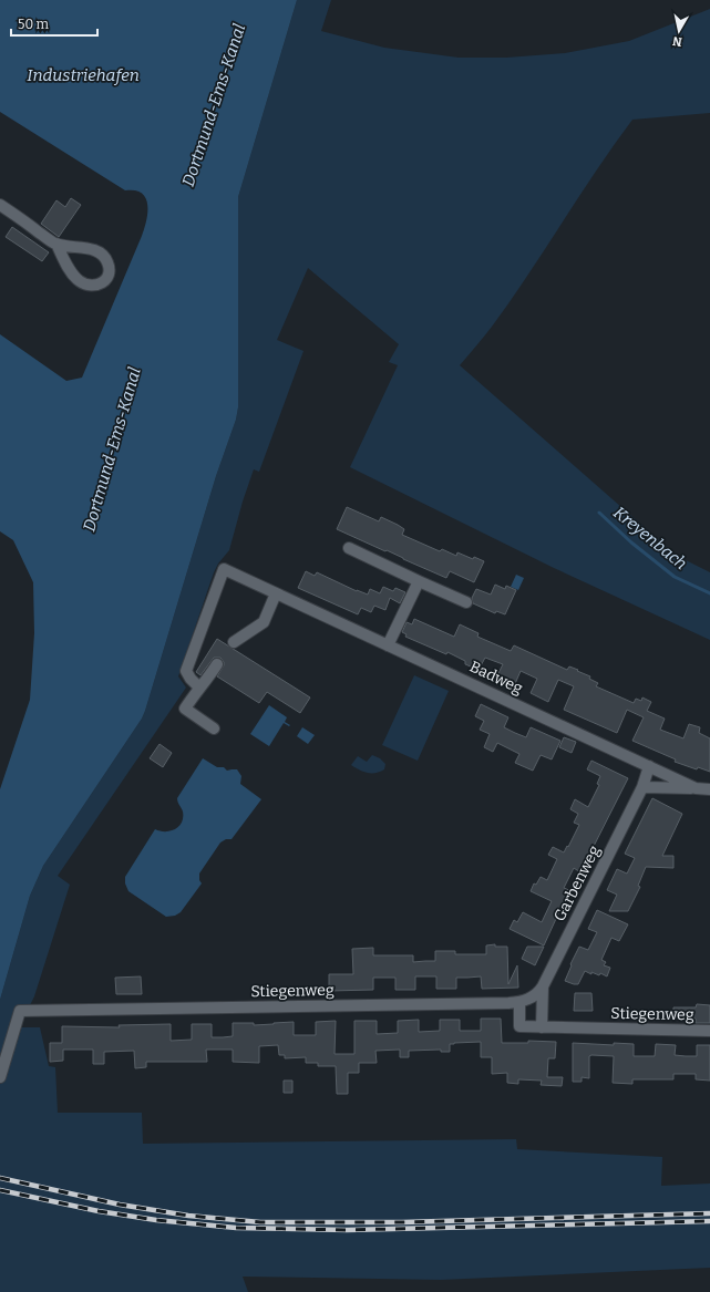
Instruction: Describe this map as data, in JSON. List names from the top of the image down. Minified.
{"streets":{"street":["Badweg","Garbenweg","Stiegenweg"]},"crossings":[["Badweg","Garbenweg"],["Garbenweg","Stiegenweg"]],"water":["Industriehafen","Dortmund-Ems-Kanal","Kreyenbach"],"scale_bar":"50 m","north":"bottom"}
